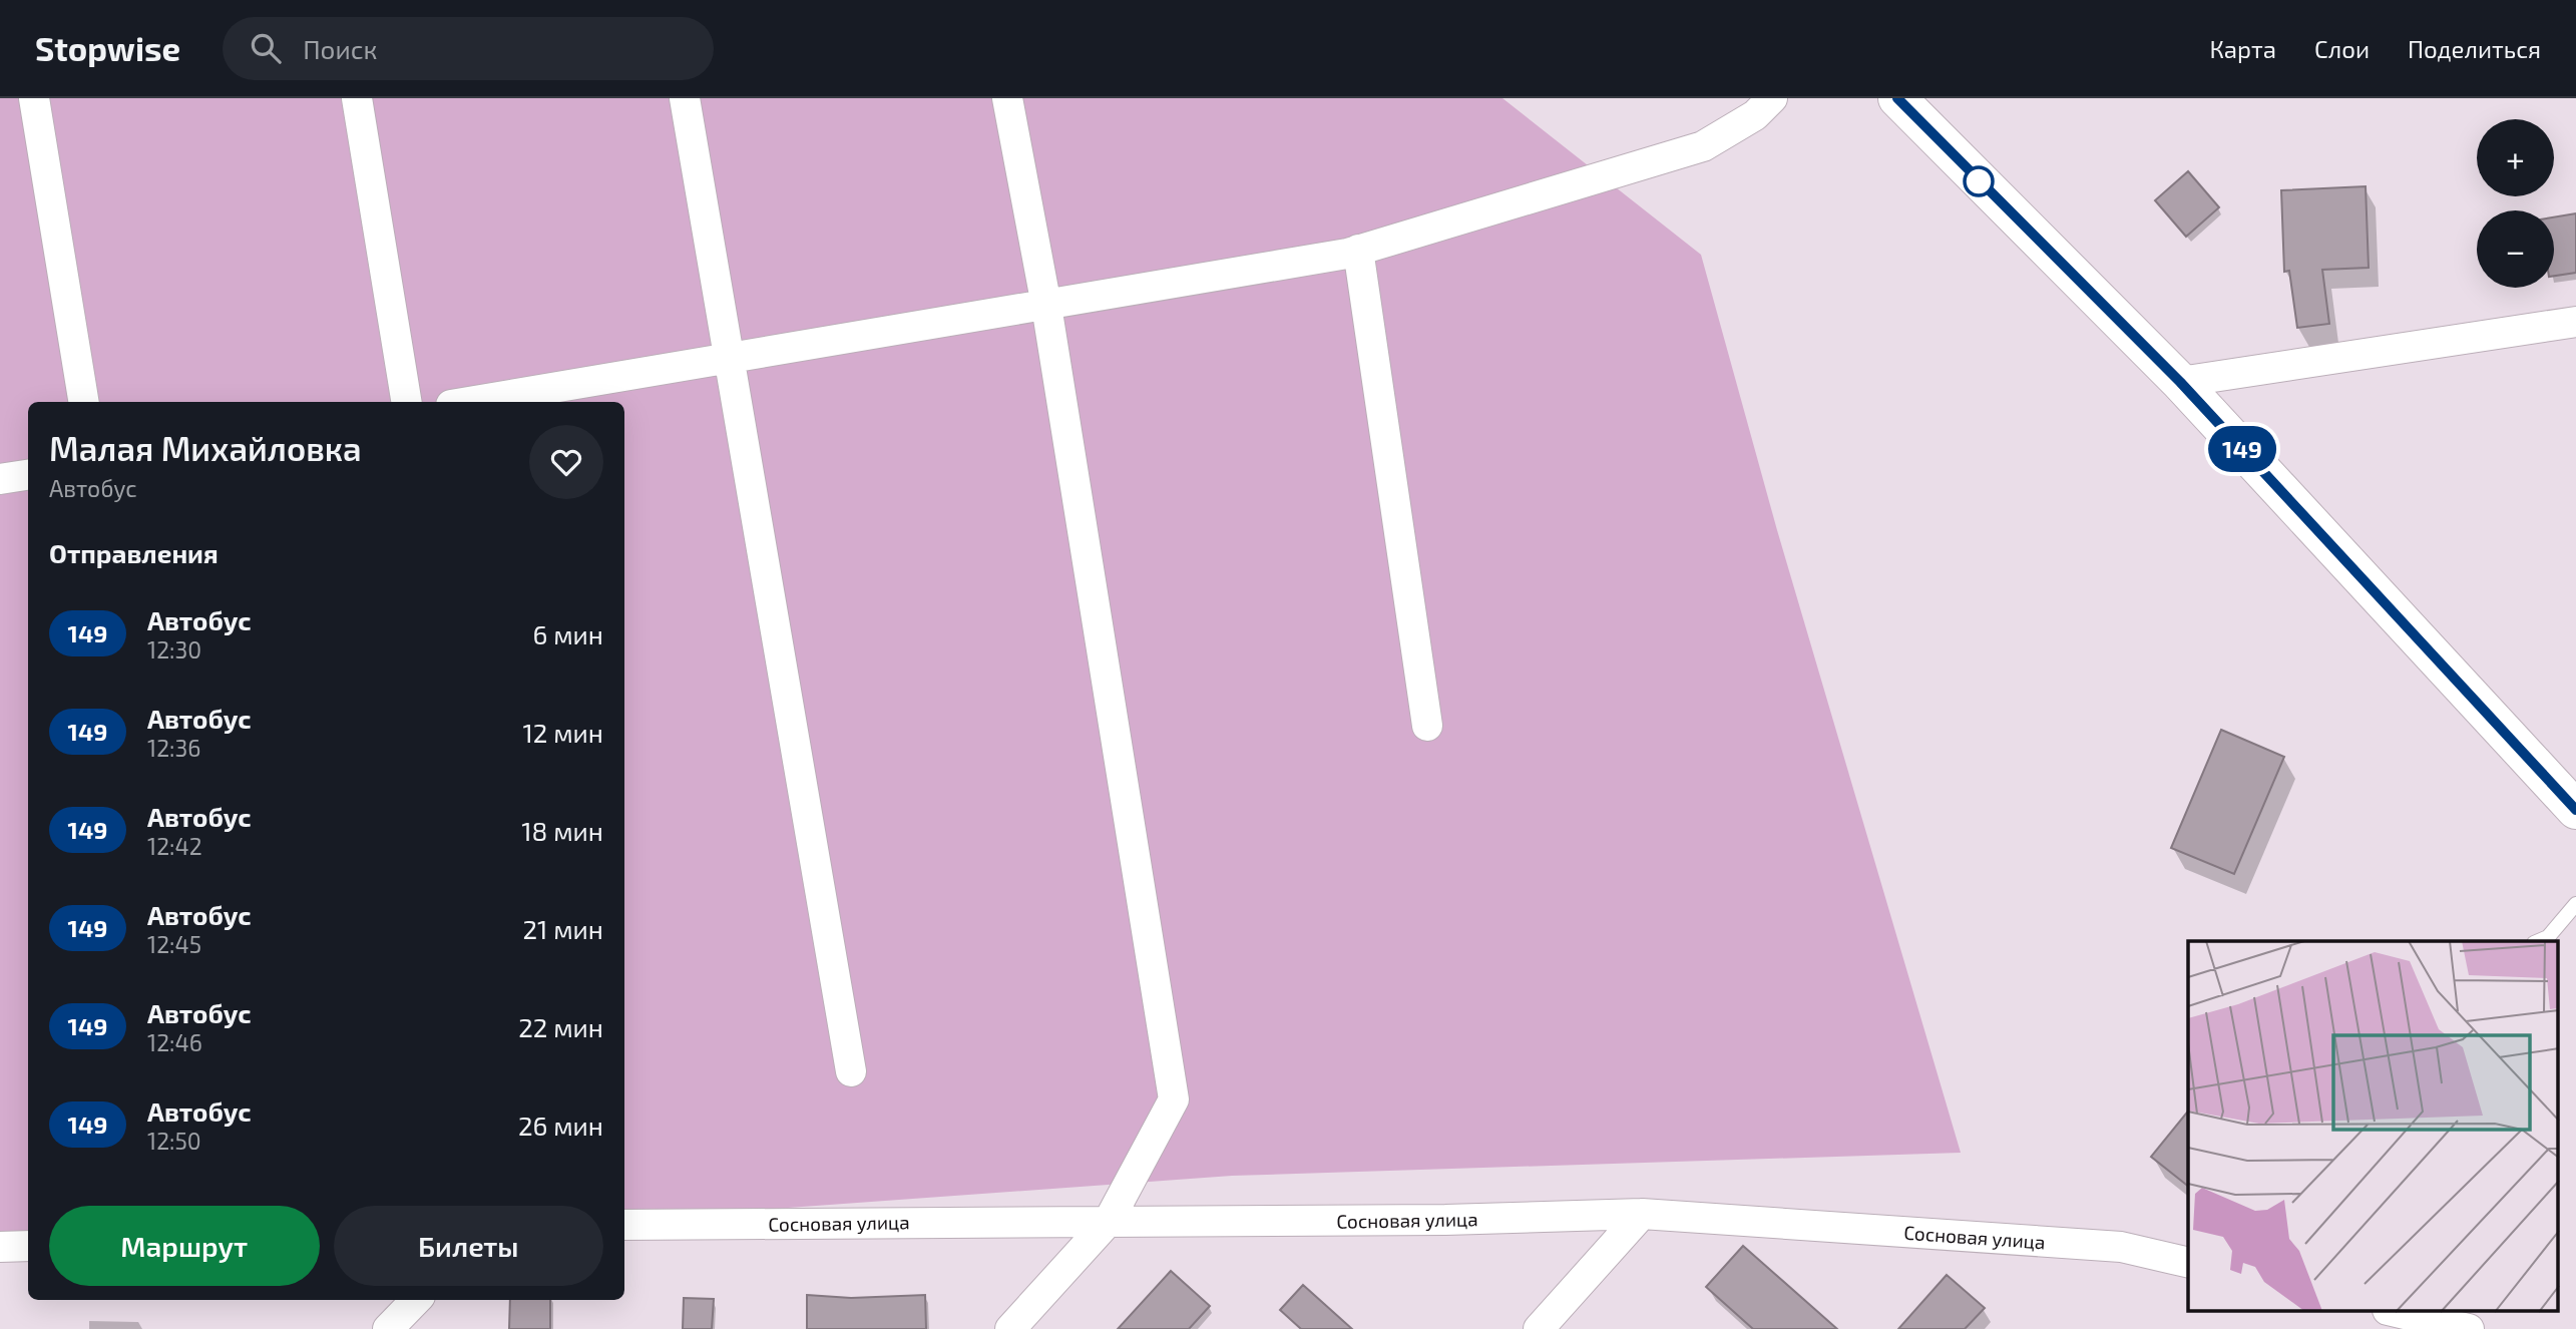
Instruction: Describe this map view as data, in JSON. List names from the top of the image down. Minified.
{"streets":{"street":["Сосновая улица"]},"lines":["bus line 149"],"page":{"header":"Stopwise","search":"Поиск","nav":["Карта","Слои","Поделиться"],"on_map":"149","map_buttons":["+","−"],"heading":[["Малая Михайловка","Автобус"],"Отправления"],"list":[{"mark":"149","name":"Автобус","note":"12:30","value":"6 мин"},{"mark":"149","name":"Автобус","note":"12:36","value":"12 мин"},{"mark":"149","name":"Автобус","note":"12:42","value":"18 мин"},{"mark":"149","name":"Автобус","note":"12:45","value":"21 мин"},{"mark":"149","name":"Автобус","note":"12:46","value":"22 мин"},{"mark":"149","name":"Автобус","note":"12:50","value":"26 мин"}],"buttons":["Маршрут","Билеты"]}}
